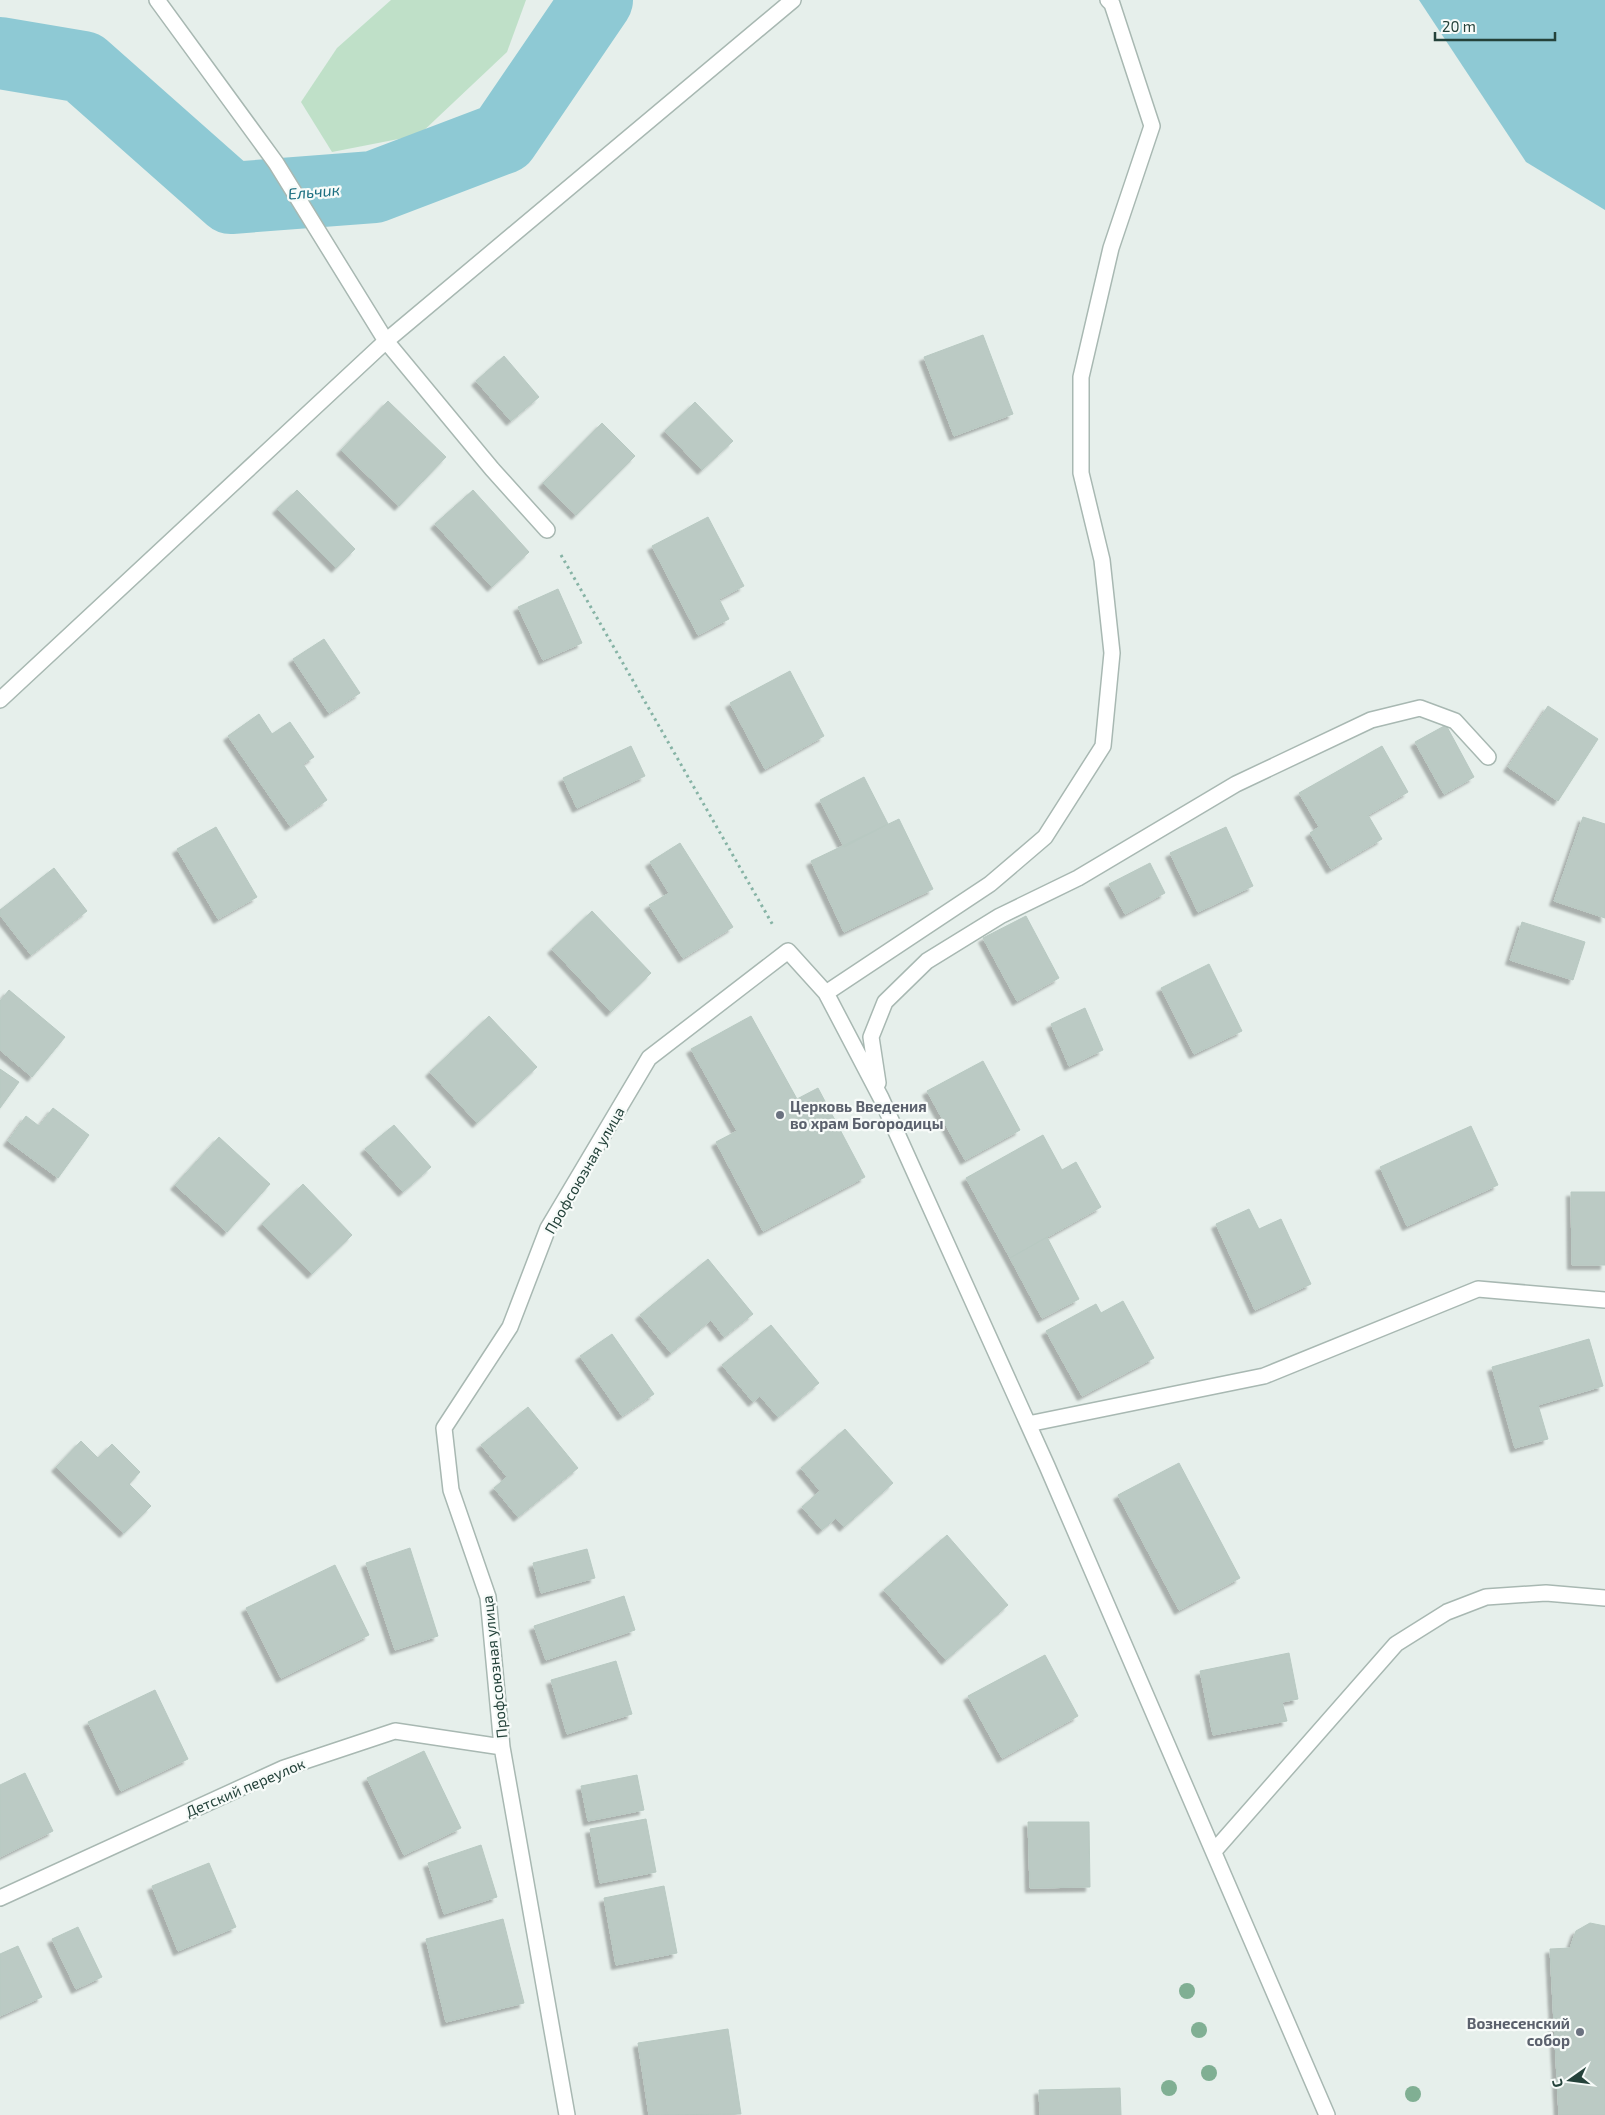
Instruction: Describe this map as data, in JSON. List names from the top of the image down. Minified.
{"streets":{"street":["Профсоюзная улица","Детский переулок"]},"crossings":[["Профсоюзная улица","Детский переулок"]],"water":["Ельчик"],"places":["Церковь Введения во храм Богородицы","Вознесенский собор"],"scale_bar":"20 m","north":"left"}
